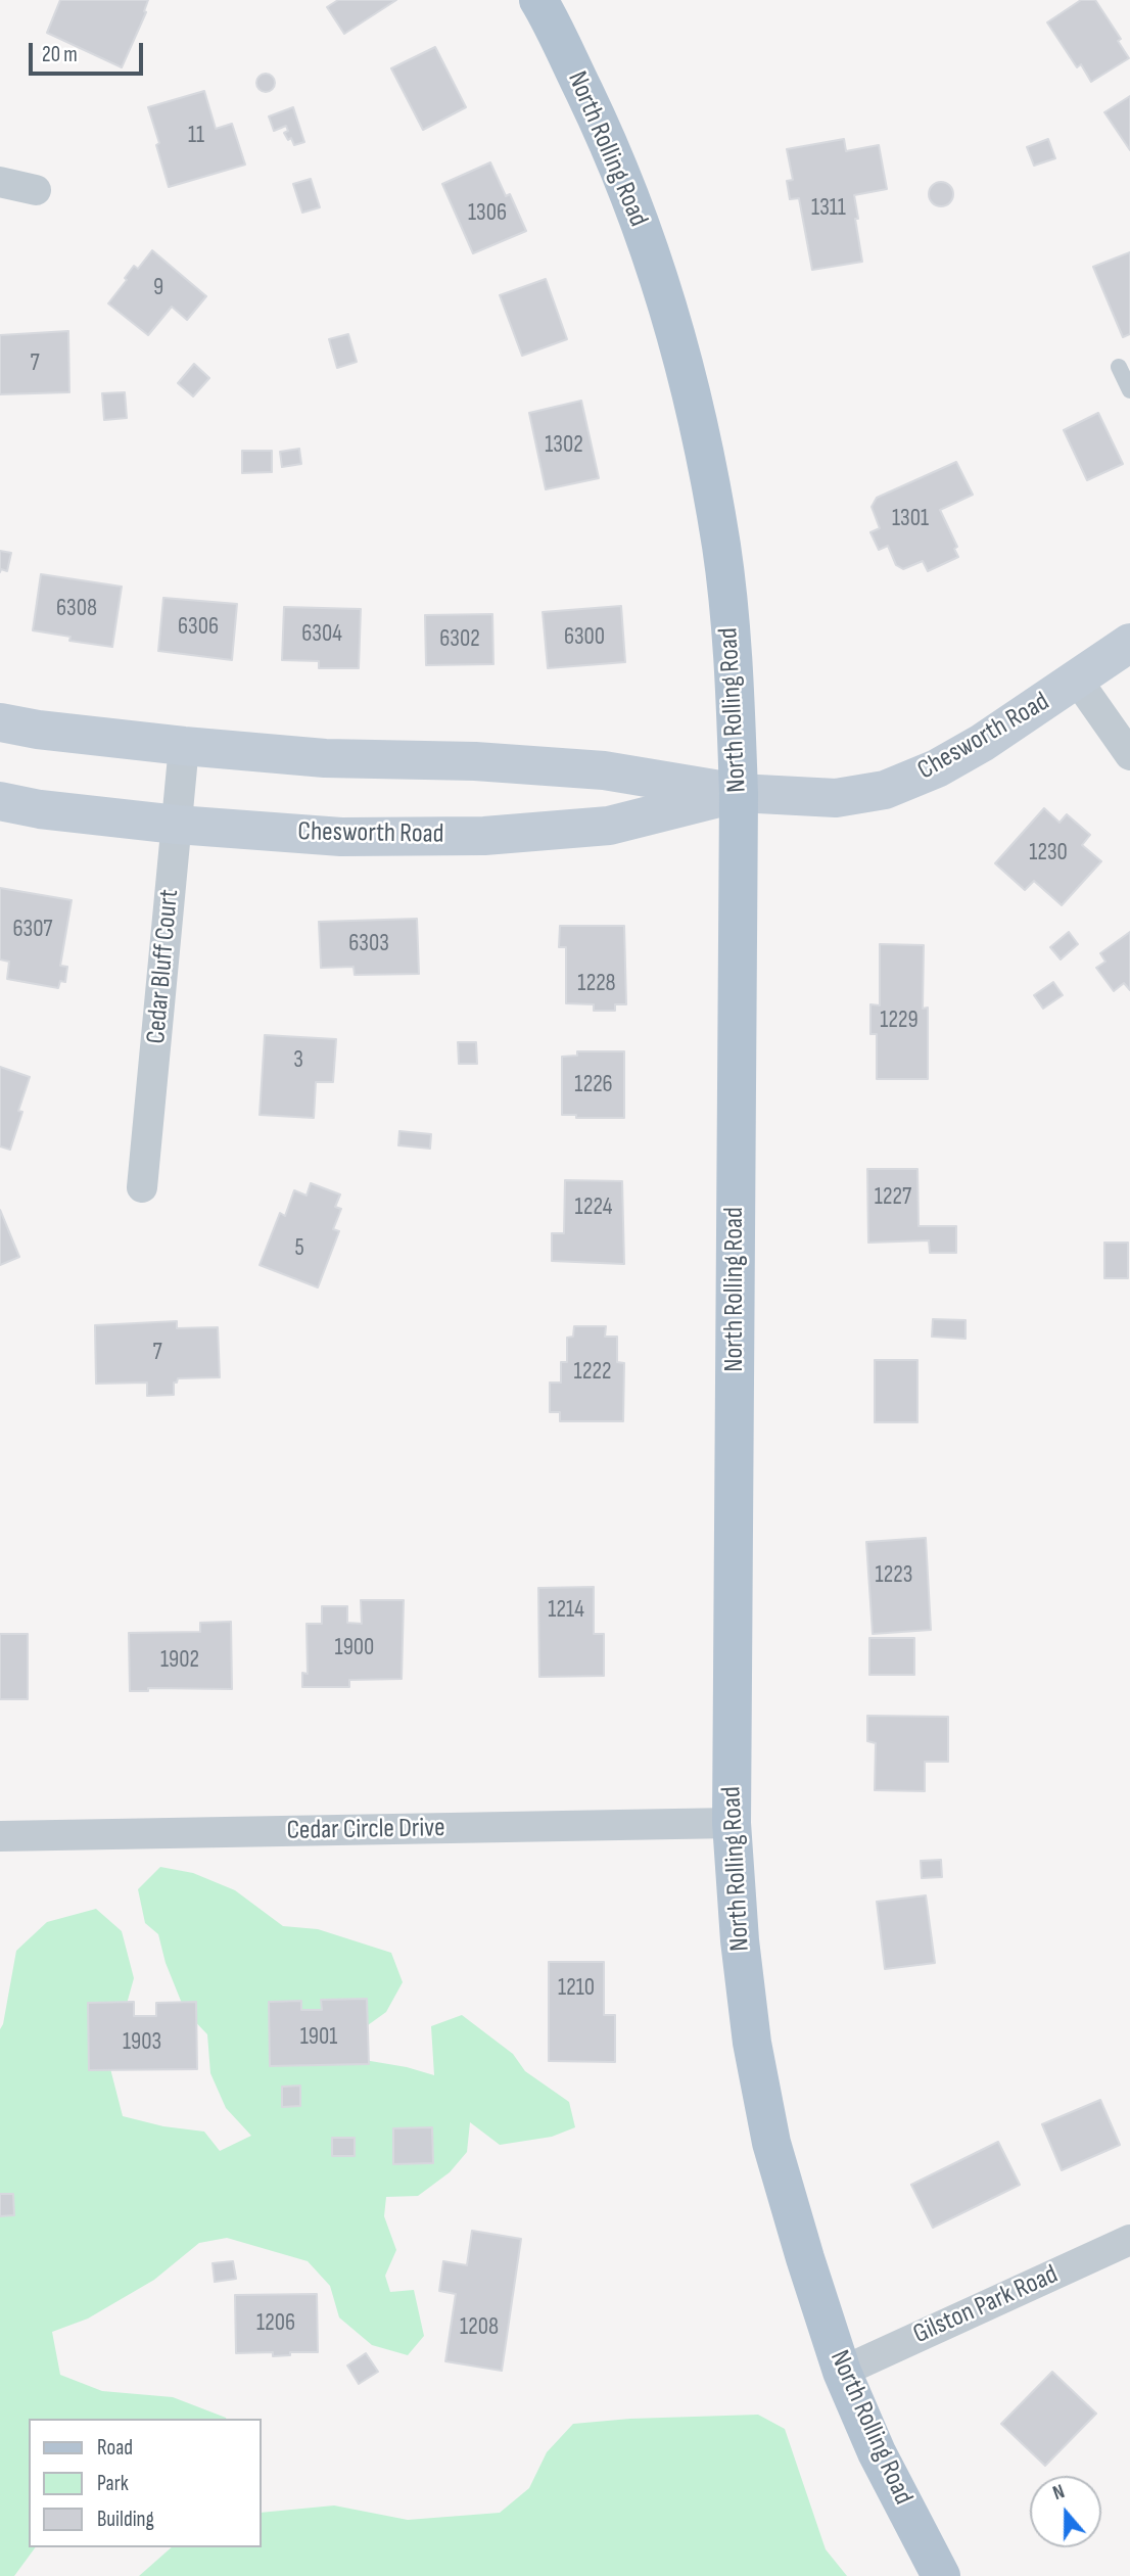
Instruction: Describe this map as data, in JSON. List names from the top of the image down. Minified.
{"streets":{"main road":["North Rolling Road"],"street":["Chesworth Road","Cedar Bluff Court","Cedar Circle Drive","Gilston Park Road"]},"crossings":[["North Rolling Road","Chesworth Road"],["North Rolling Road","Cedar Circle Drive"],["North Rolling Road","Gilston Park Road"],["Chesworth Road","Cedar Bluff Court"]],"house_numbers":["11","1311","1306","9","7","1302","1301","6308","6306","6304","6300","6302","1230","6307","6303","1228","1229","3","1226","1227","1224","5","7","1222","1223","1214","1900","1902","1210","1901","1903","1206","1208"],"legend":["Road","Park","Building"],"scale_bar":"20 m","north":"top"}
